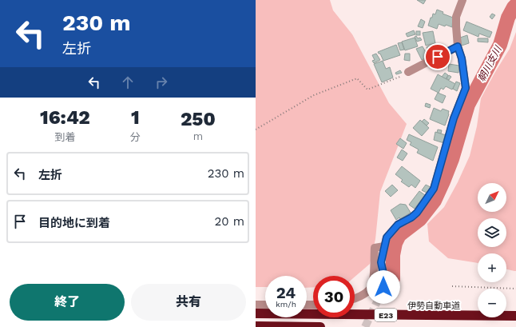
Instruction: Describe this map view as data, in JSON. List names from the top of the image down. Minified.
{"streets":{"highway":["伊勢自動車道","E23"]},"water":["朝川支川"],"north":"top right","page":{"turn":["230 m","左折"],"eta":["16:42","到着","1","分","250","m"],"list":[{"name":"左折","value":"230 m"},{"name":"目的地に到着","value":"20 m"}],"map_buttons":["+","−"],"speed":"24 km/h","limit":"30","buttons":["終了","共有"]}}
